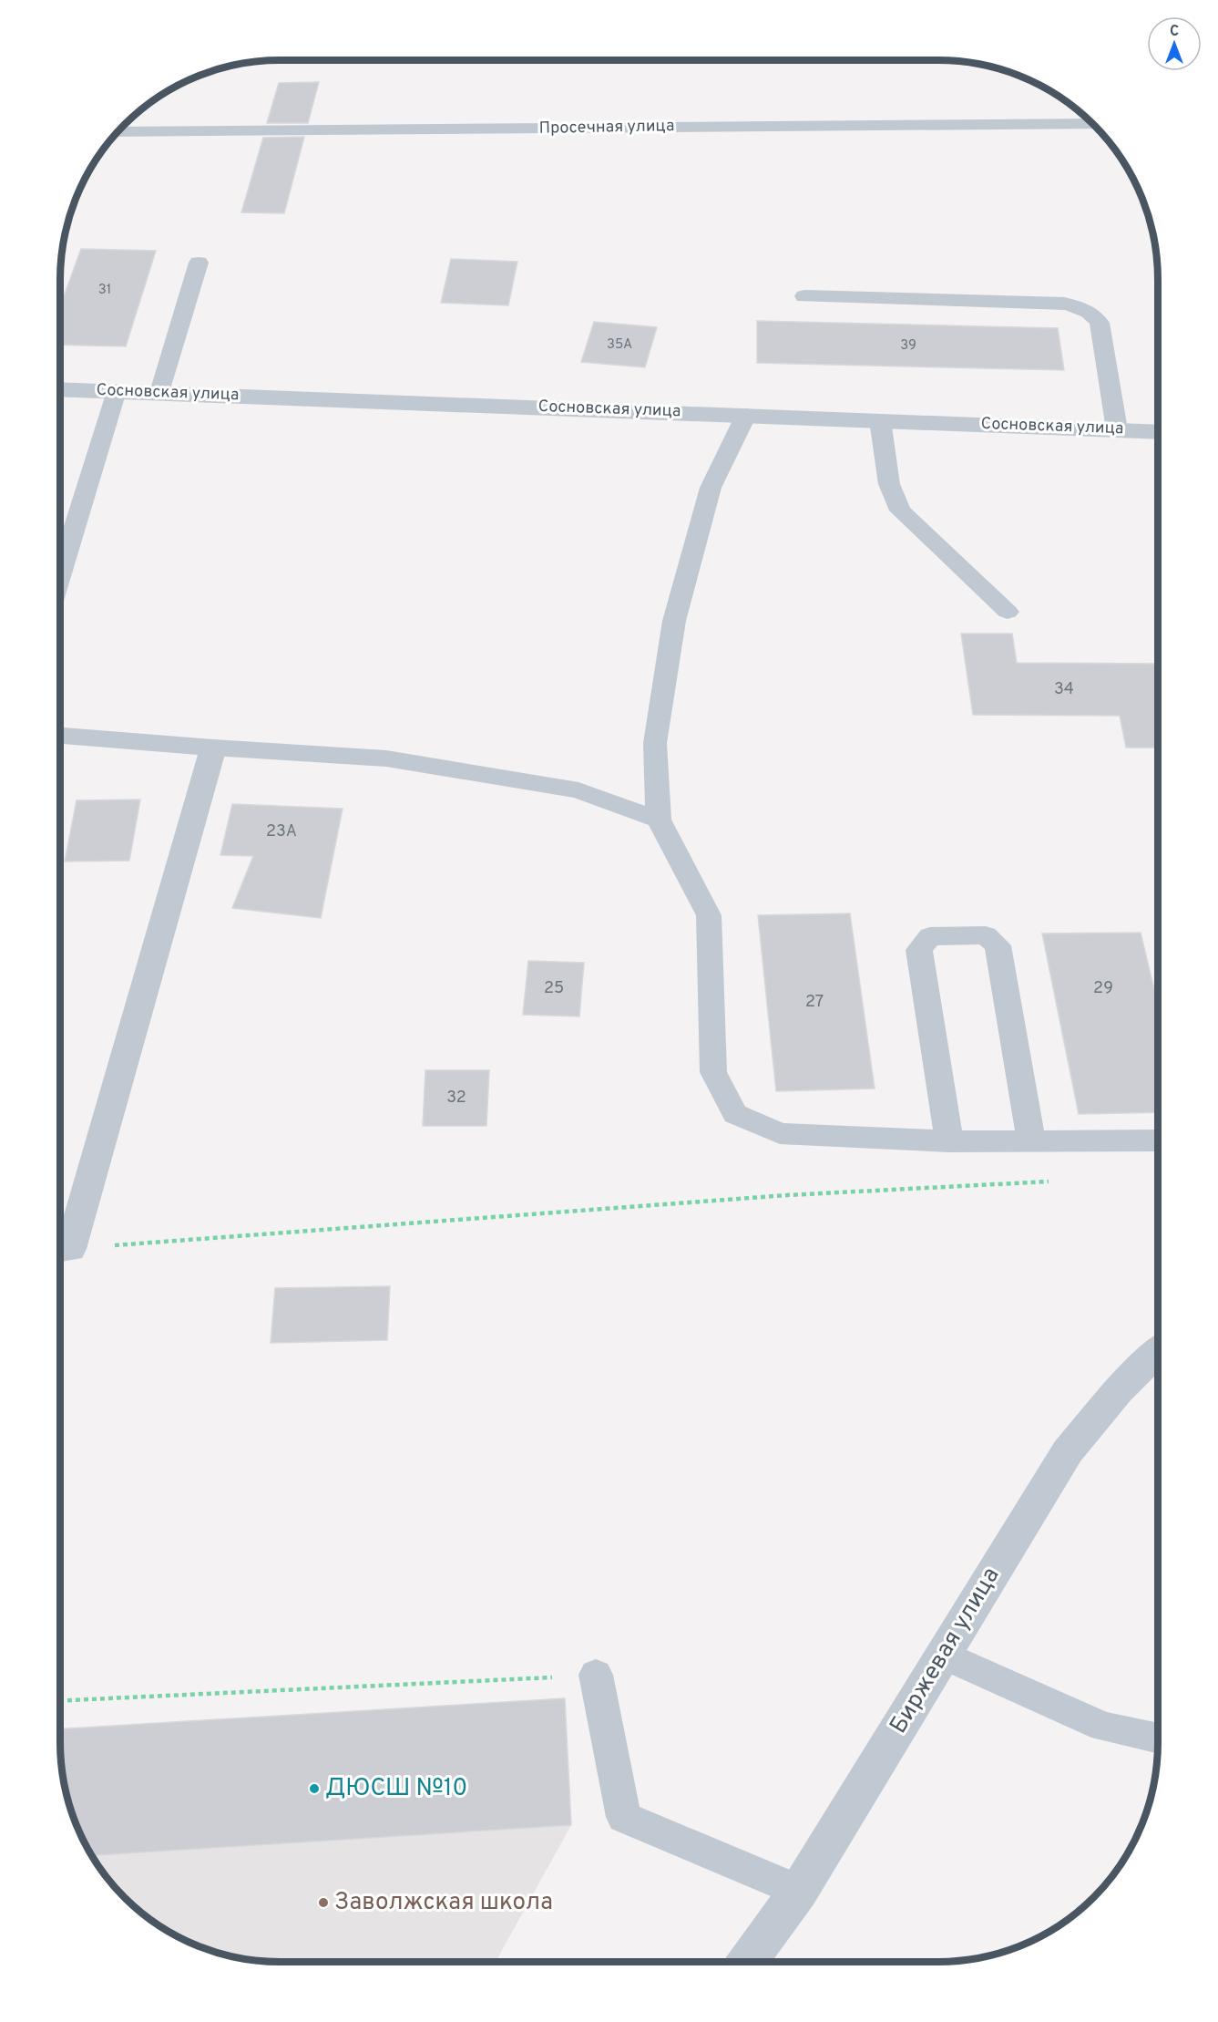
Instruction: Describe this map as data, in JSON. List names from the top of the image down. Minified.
{"streets":{"street":["Сосновская улица","Биржевая улица"],"lane":["Просечная улица"]},"places":["ДЮСШ №10","Заволжская школа"],"house_numbers":["31","35А","39","34","23А","25","29","27","32"],"north":"top"}
